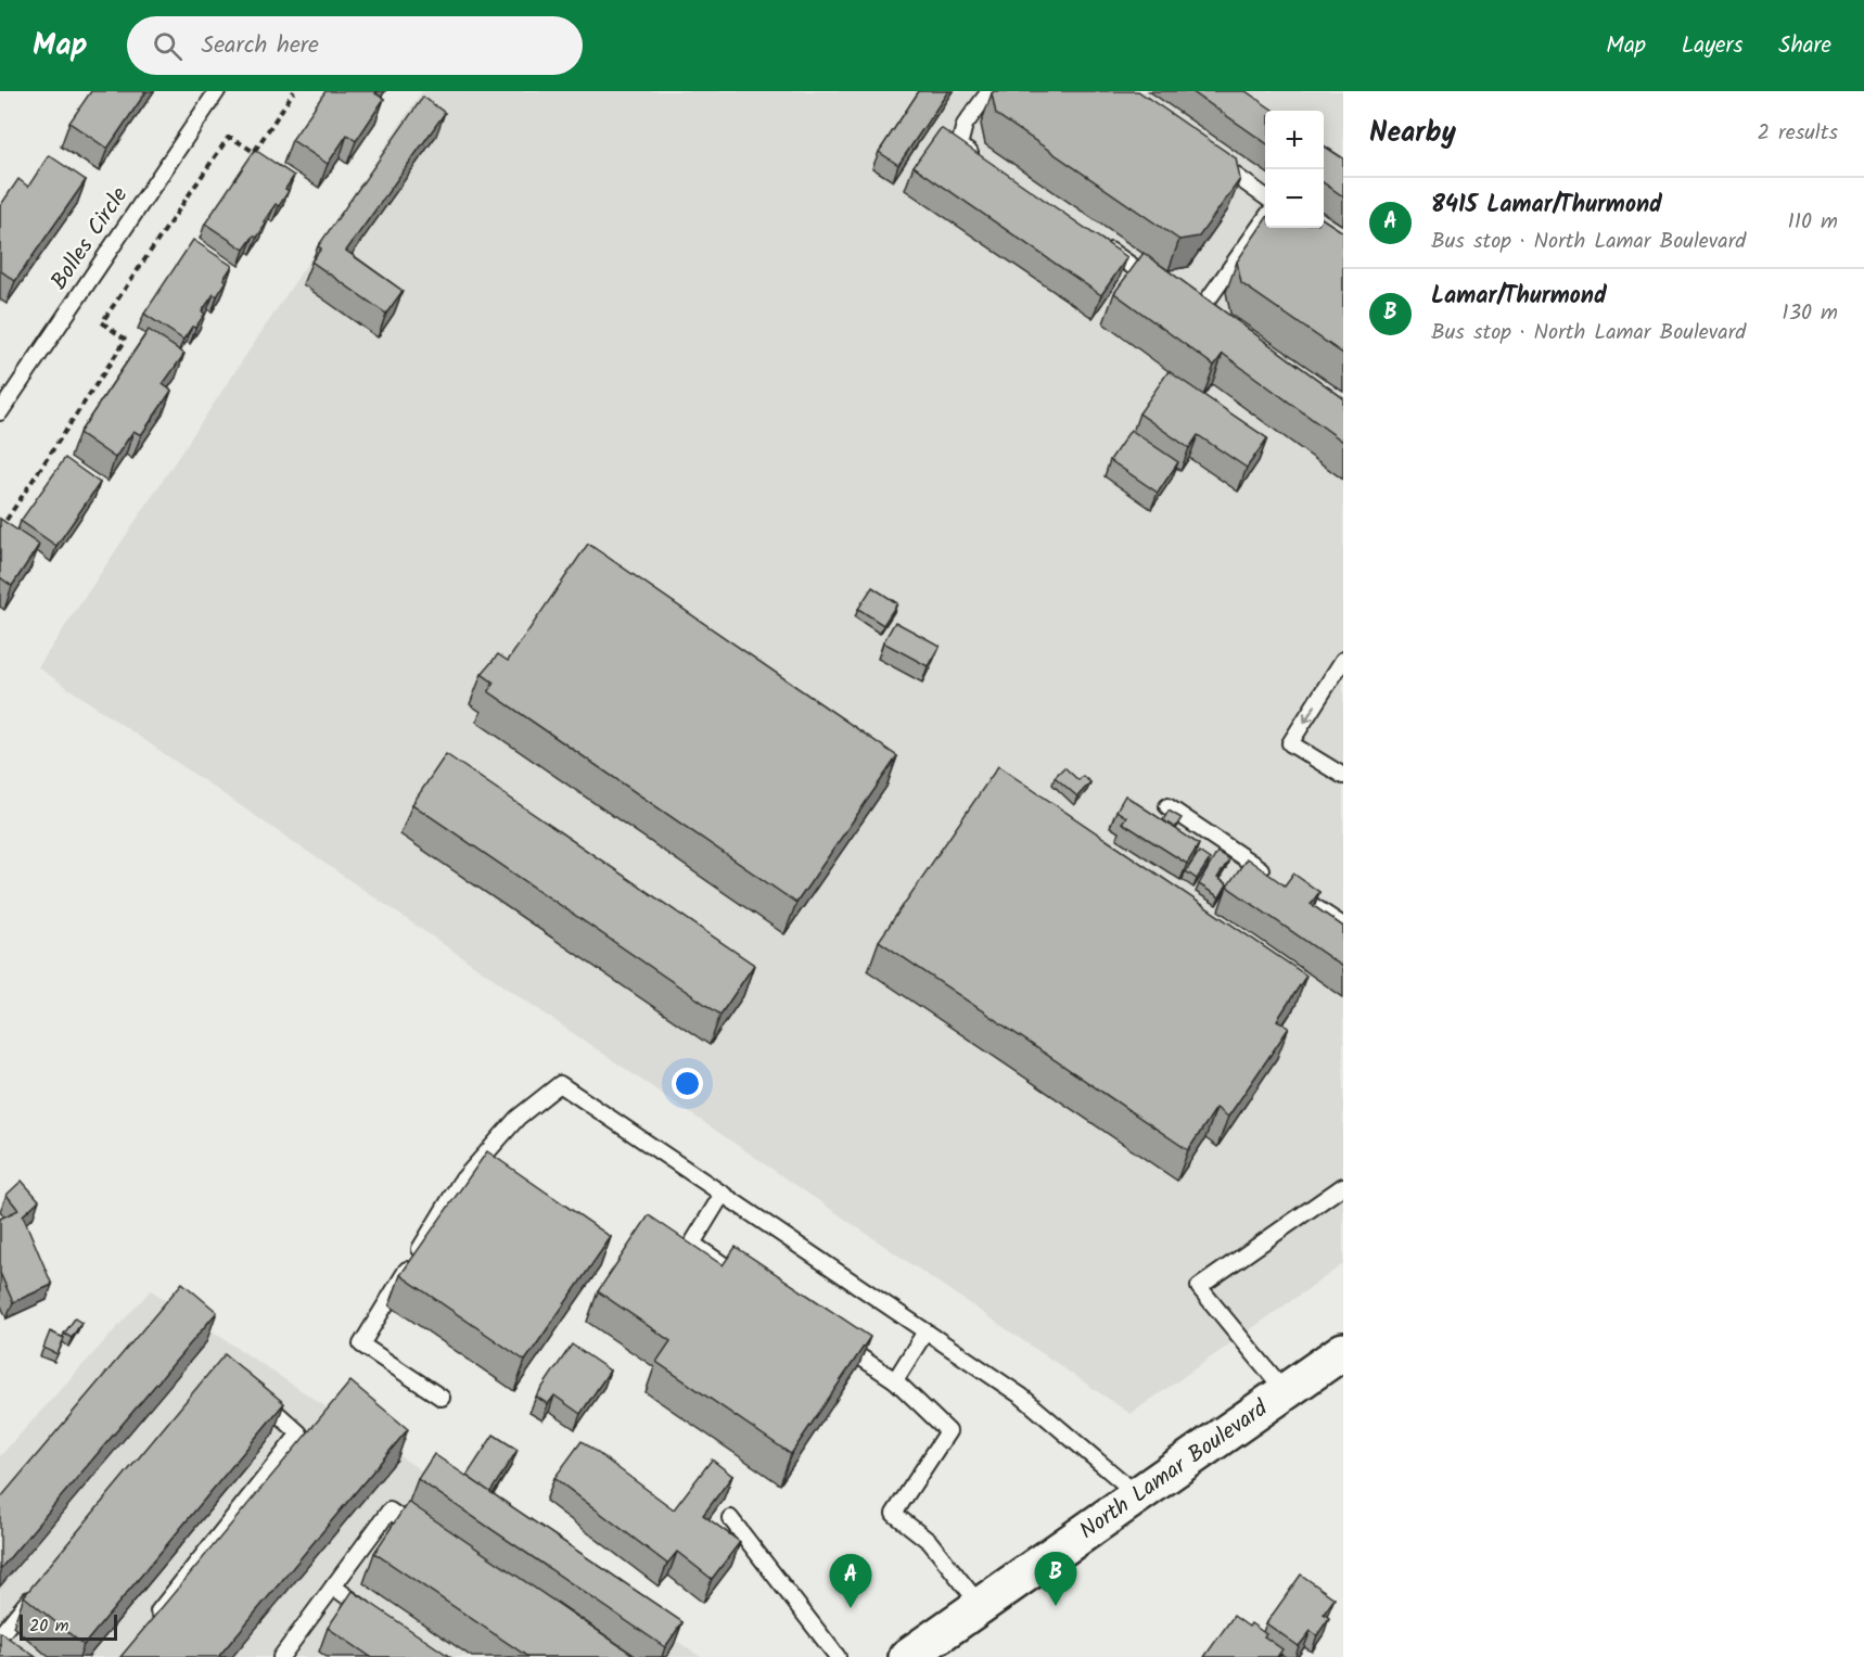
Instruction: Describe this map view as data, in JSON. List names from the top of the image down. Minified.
{"streets":{"main road":["North Lamar Boulevard"],"lane":["Bolles Circle"]},"scale_bar":"20 m","page":{"header":"Map","search":"Search here","nav":["Map","Layers","Share"],"heading":["Nearby","2 results"],"map_buttons":["+","−"],"list":[{"mark":"A","name":"8415 Lamar/Thurmond","note":"Bus stop · North Lamar Boulevard","value":"110 m"},{"mark":"B","name":"Lamar/Thurmond","note":"Bus stop · North Lamar Boulevard","value":"130 m"}],"pins":["B","A"],"scale":"20 m"}}
